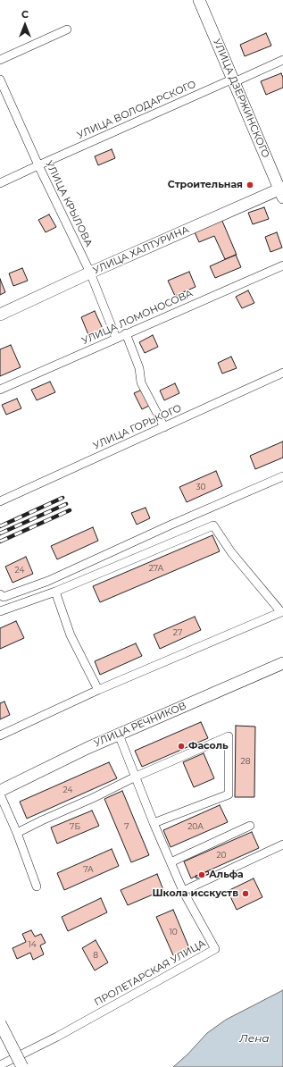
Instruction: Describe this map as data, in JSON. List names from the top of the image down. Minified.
{"streets":{"street":["УЛИЦА ДЗЕРЖИНСКОГО","УЛИЦА ВОЛОДАРСКОГО","УЛИЦА КРЫЛОВА","УЛИЦА ХАЛТУРИНА","УЛИЦА ЛОМОНОСОВА","УЛИЦА ГОРЬКОГО","УЛИЦА РЕЧНИКОВ","ПРОЛЕТАРСКАЯ УЛИЦА"]},"crossings":[["УЛИЦА ДЗЕРЖИНСКОГО","УЛИЦА ВОЛОДАРСКОГО"],["УЛИЦА ДЗЕРЖИНСКОГО","УЛИЦА ХАЛТУРИНА"],["УЛИЦА ВОЛОДАРСКОГО","УЛИЦА КРЫЛОВА"],["УЛИЦА КРЫЛОВА","УЛИЦА ХАЛТУРИНА"],["УЛИЦА КРЫЛОВА","УЛИЦА ЛОМОНОСОВА"],["УЛИЦА РЕЧНИКОВ","ПРОЛЕТАРСКАЯ УЛИЦА"]],"water":["Лена"],"places":["Строительная","Фасоль","Альфа","Школа исскуств"],"house_numbers":["30","27А","24","27","28","24","7Б","7","20А","20","7А","10","14","8"],"north":"top"}
